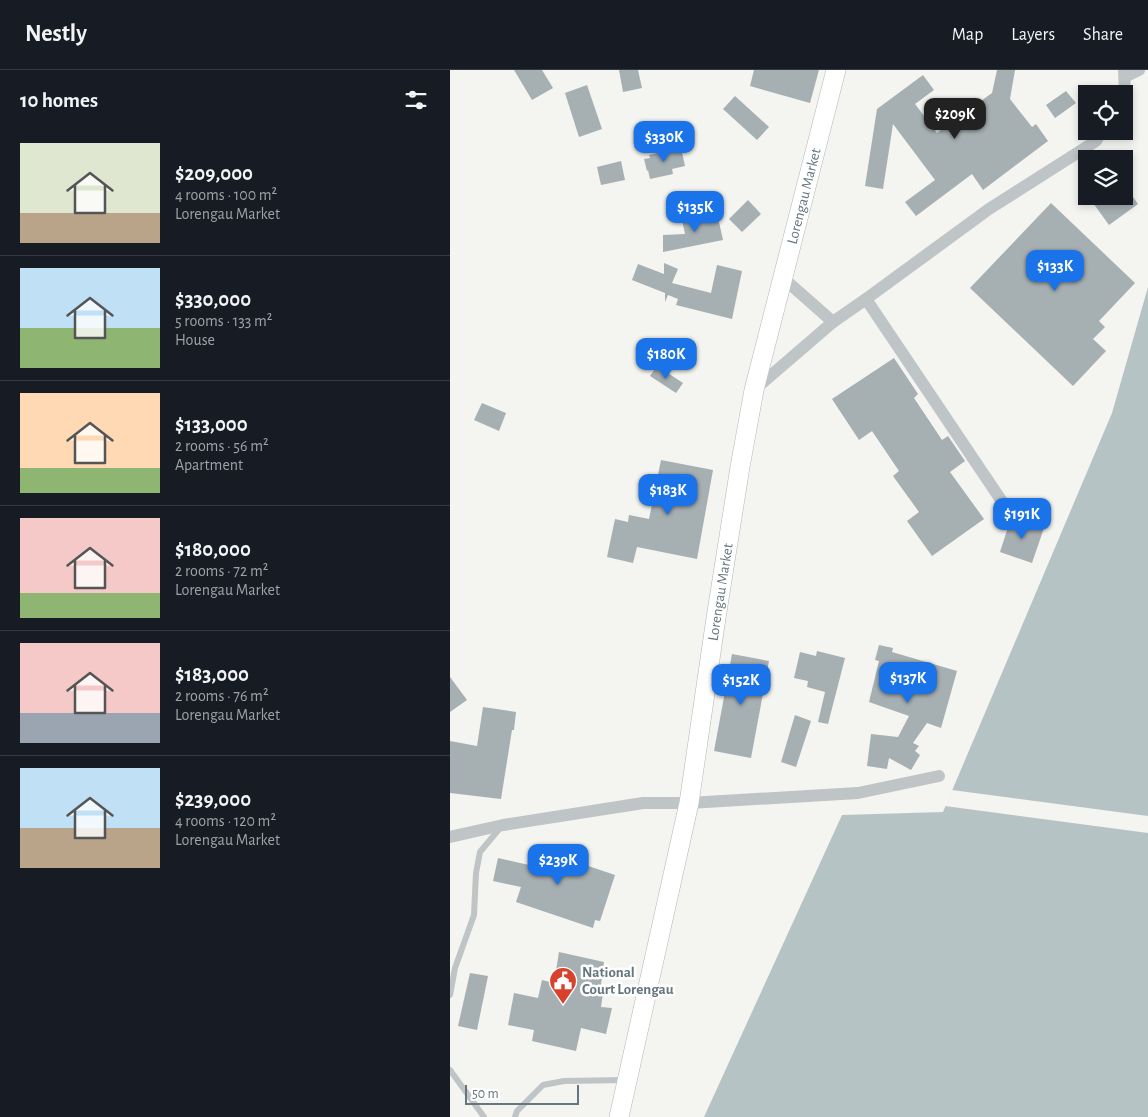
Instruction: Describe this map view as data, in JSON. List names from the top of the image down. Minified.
{"streets":{"main road":["Lorengau Market"]},"places":{"public building":["National Court Lorengau"]},"scale_bar":"50 m","page":{"header":"Nestly","nav":["Map","Layers","Share"],"heading":"10 homes","price":["$209K","$330K","$135K","$133K","$180K","$183K","$191K","$137K","$152K","$239K"],"list":[{"name":"$209,000","note":"4 rooms · 100 m² · Lorengau Market"},{"name":"$330,000","note":"5 rooms · 133 m² · House"},{"name":"$133,000","note":"2 rooms · 56 m² · Apartment"},{"name":"$180,000","note":"2 rooms · 72 m² · Lorengau Market"},{"name":"$183,000","note":"2 rooms · 76 m² · Lorengau Market"},{"name":"$239,000","note":"4 rooms · 120 m² · Lorengau Market"}],"scale":"50 m"}}
